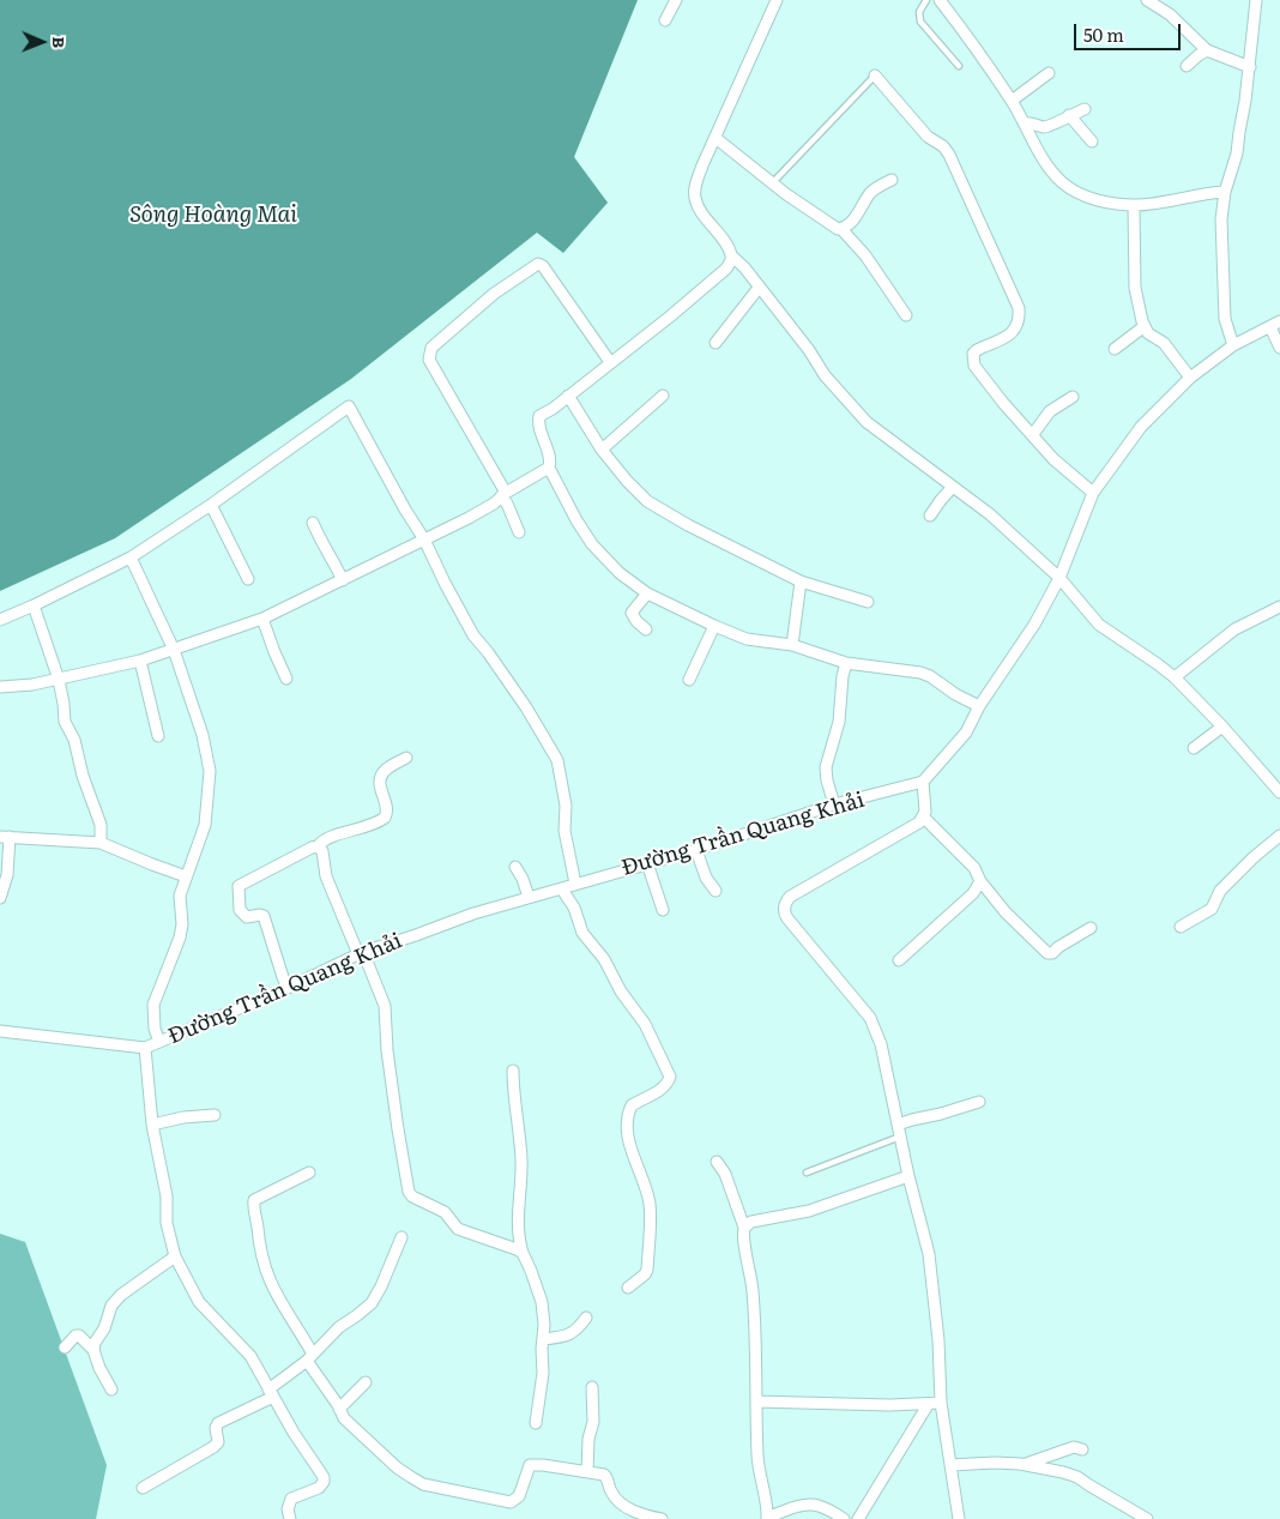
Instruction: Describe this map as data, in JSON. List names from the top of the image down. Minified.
{"streets":{"street":["Đường Trần Quang Khải"]},"water":["Sông Hoàng Mai"],"scale_bar":"50 m","north":"right"}
